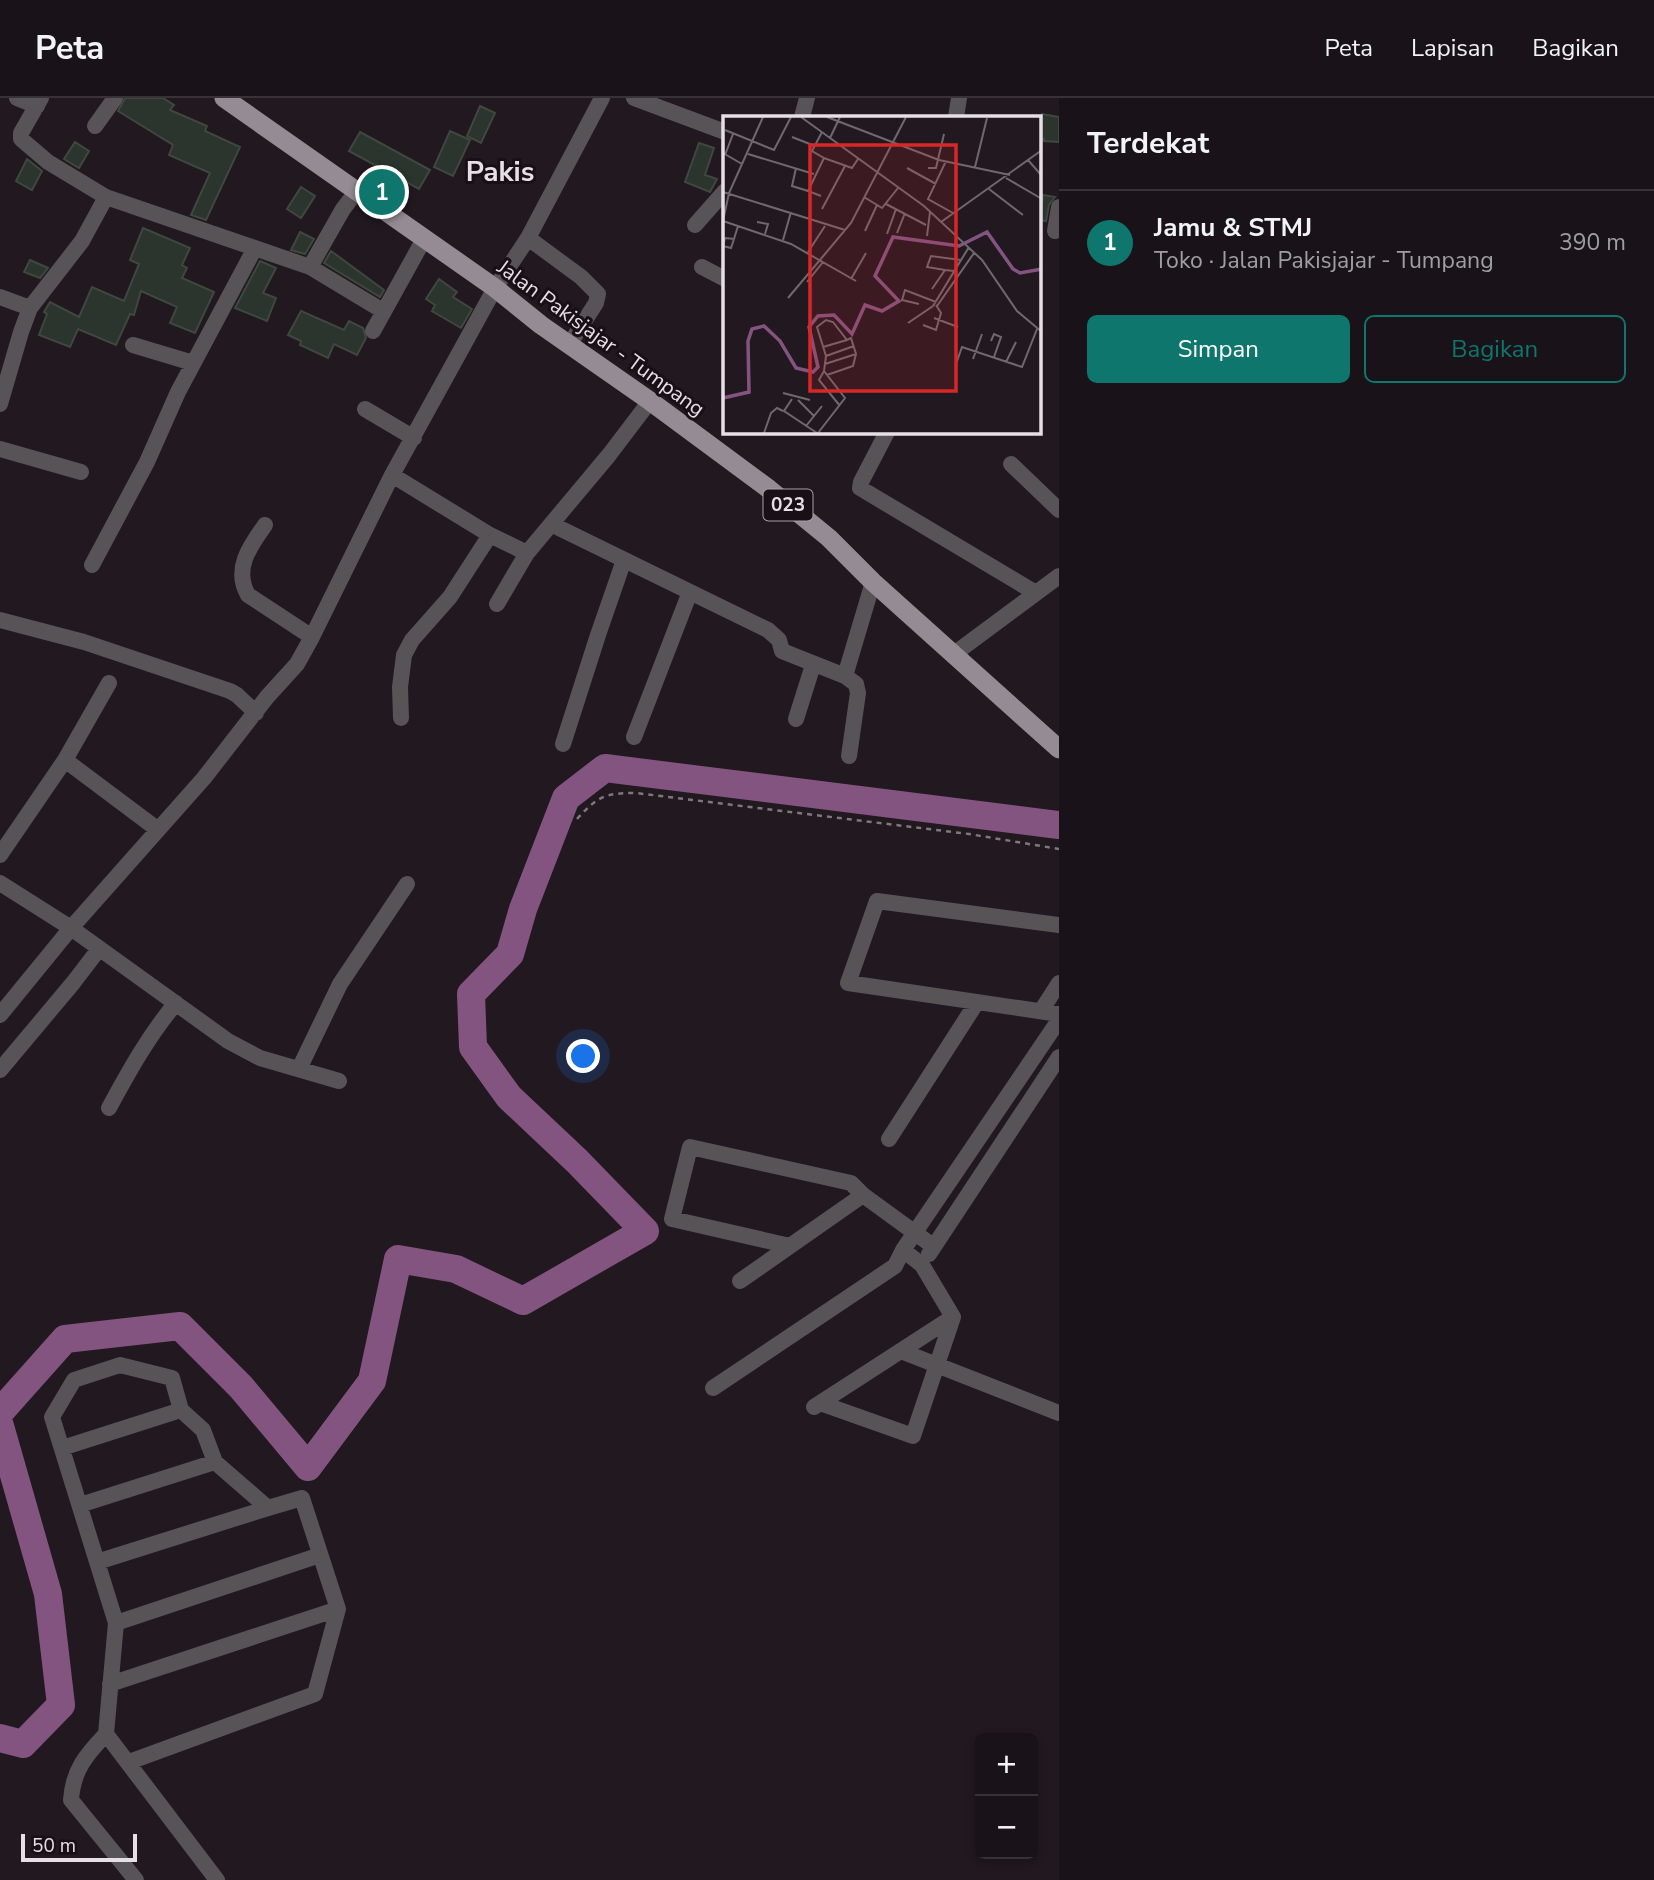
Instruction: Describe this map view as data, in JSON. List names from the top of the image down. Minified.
{"streets":{"main road":["Jalan Pakisjajar - Tumpang","023"]},"districts":["Pakis"],"scale_bar":"50 m","page":{"header":"Peta","nav":["Peta","Lapisan","Bagikan"],"heading":"Terdekat","pins":"1","list":[{"mark":"1","name":"Jamu & STMJ","note":"Toko · Jalan Pakisjajar - Tumpang","value":"390 m"}],"buttons":["Simpan","Bagikan"],"map_buttons":["+","−"],"scale":"50 m"}}
